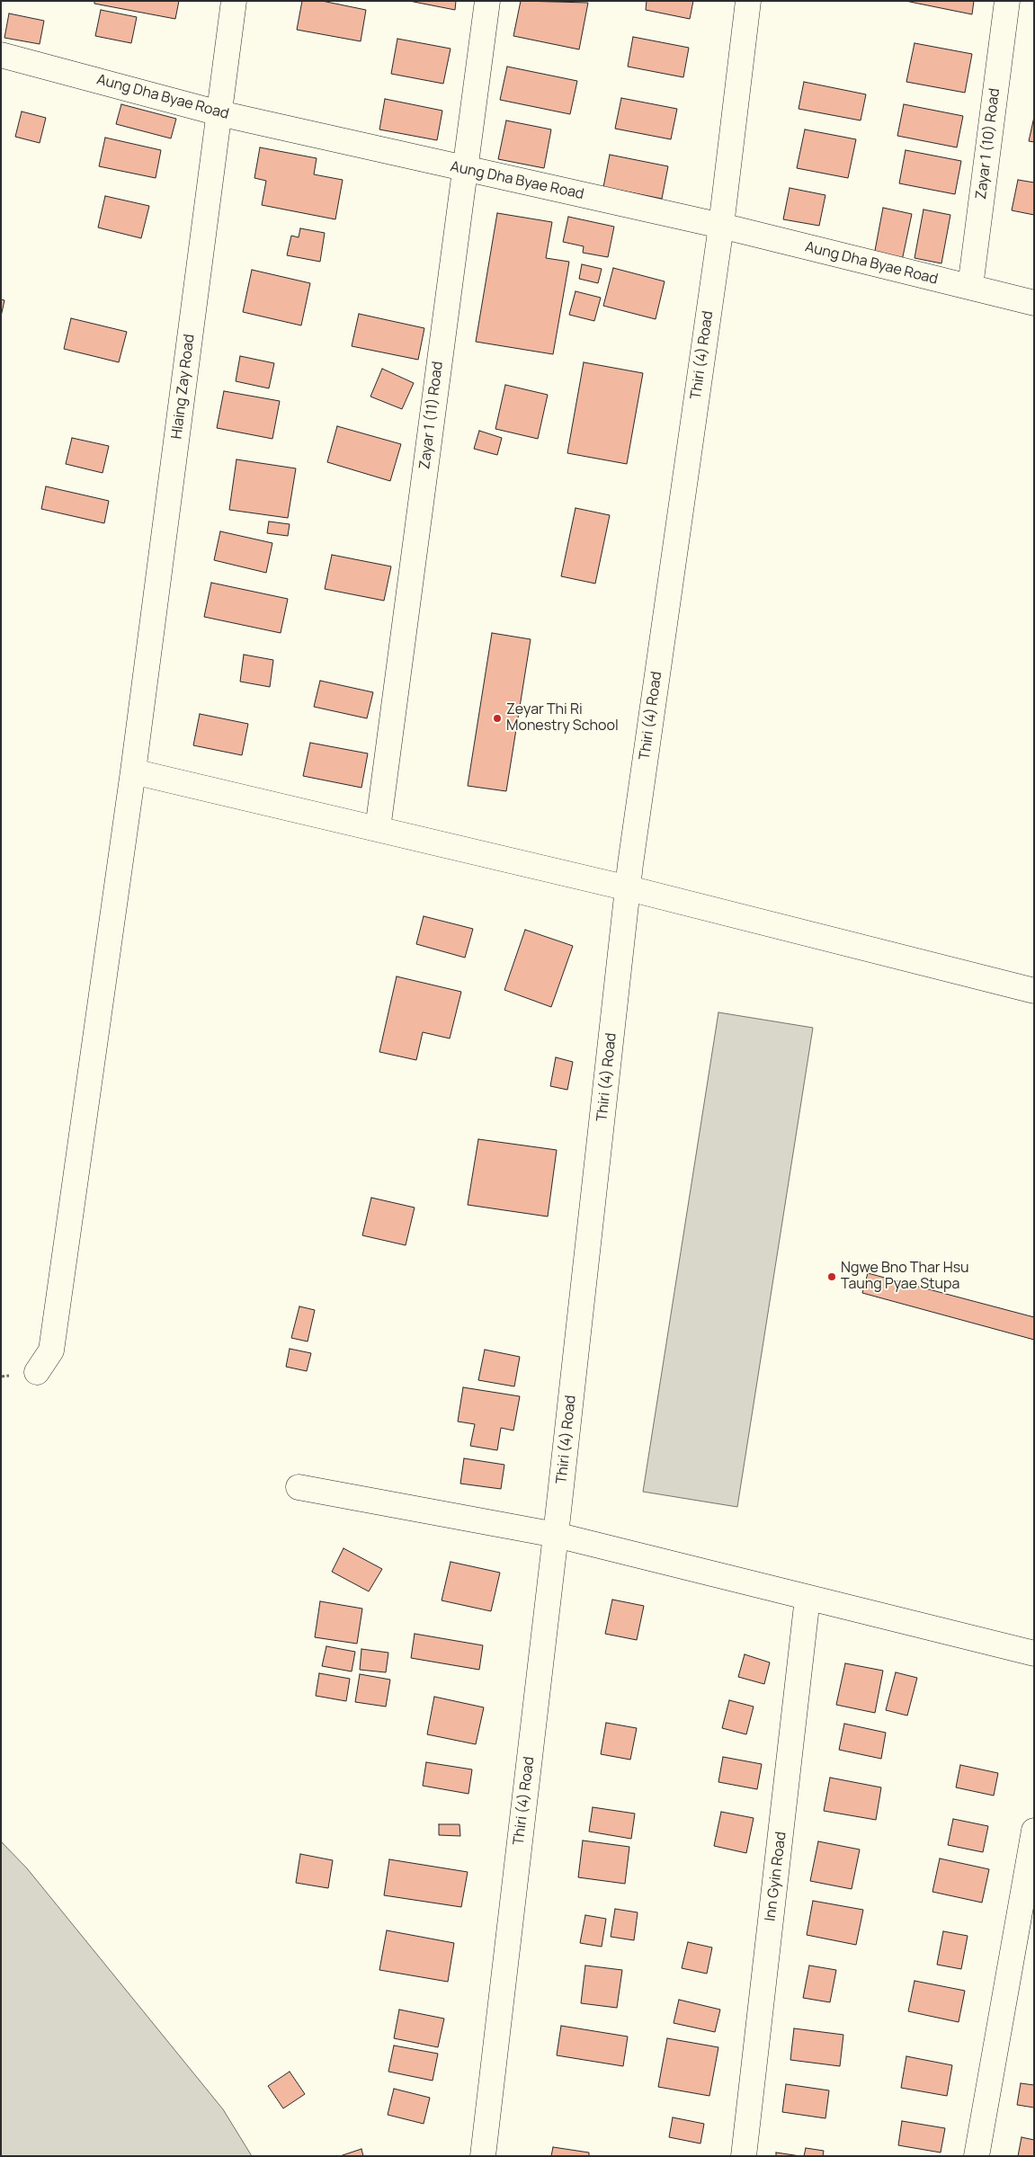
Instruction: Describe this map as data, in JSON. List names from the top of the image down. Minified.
{"streets":{"street":["Aung Dha Byae Road","Zayar 1 (10) Road","Thiri (4) Road","Hlaing Zay Road","Zayar 1 (11) Road","Inn Gyin Road"]},"crossings":[["Aung Dha Byae Road","Zayar 1 (10) Road"],["Aung Dha Byae Road","Thiri (4) Road"],["Aung Dha Byae Road","Hlaing Zay Road"],["Aung Dha Byae Road","Zayar 1 (11) Road"]],"places":["Zeyar Thi Ri Monestry School","Ngwe Bno Thar Hsu Taung Pyae Stupa"]}
